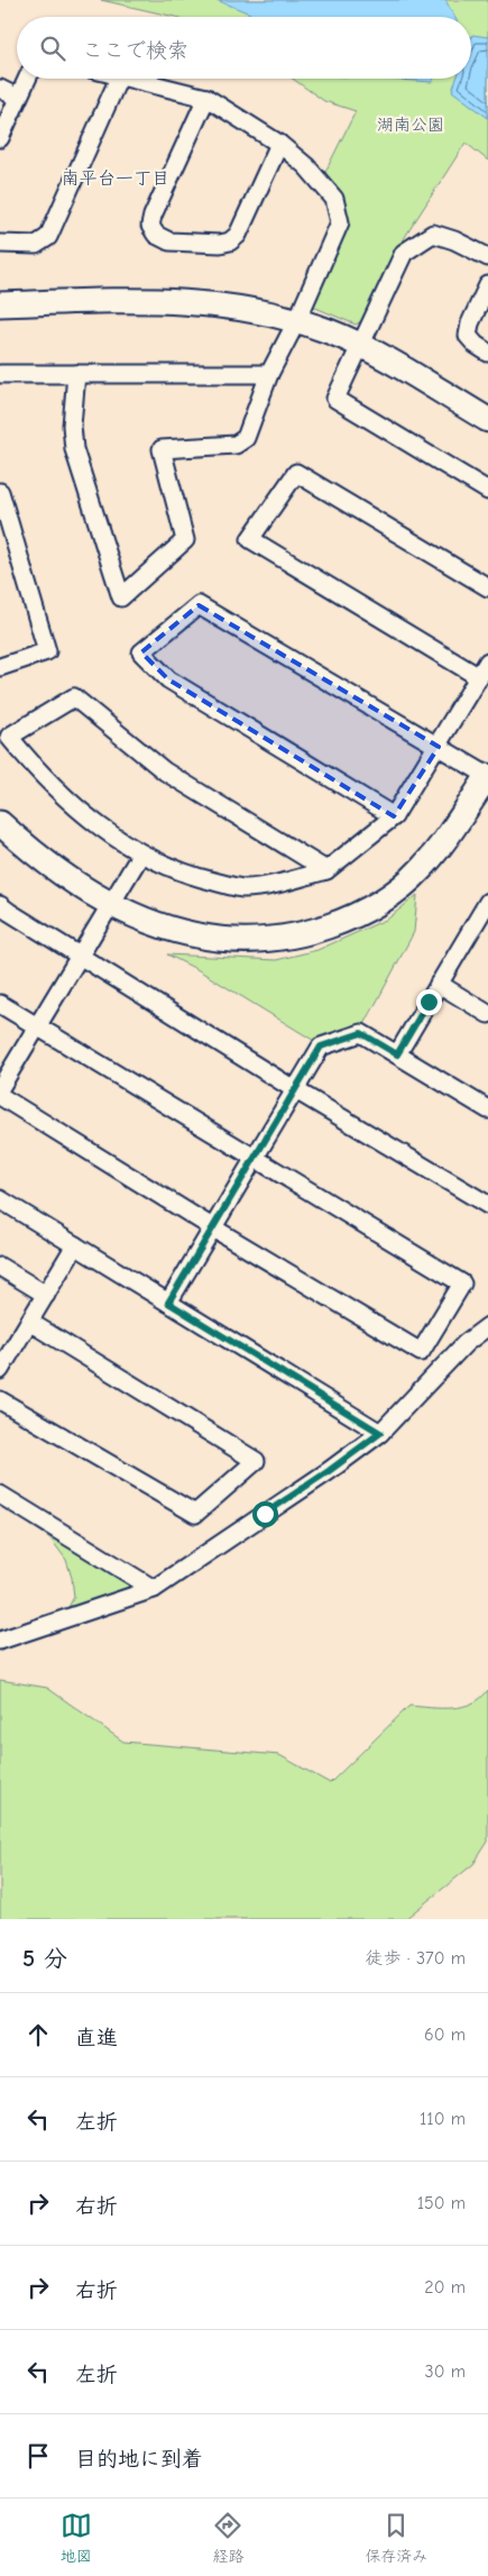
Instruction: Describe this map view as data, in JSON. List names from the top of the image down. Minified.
{"districts":["南平台一丁目"],"parks":["湖南公園"],"page":{"search":"ここで検索","heading":["5 分","徒歩 · 370 m"],"list":[["直進","60 m"],["左折","110 m"],["右折","150 m"],["右折","20 m"],["左折","30 m"],"目的地に到着"],"nav":["地図","経路","保存済み"]}}
